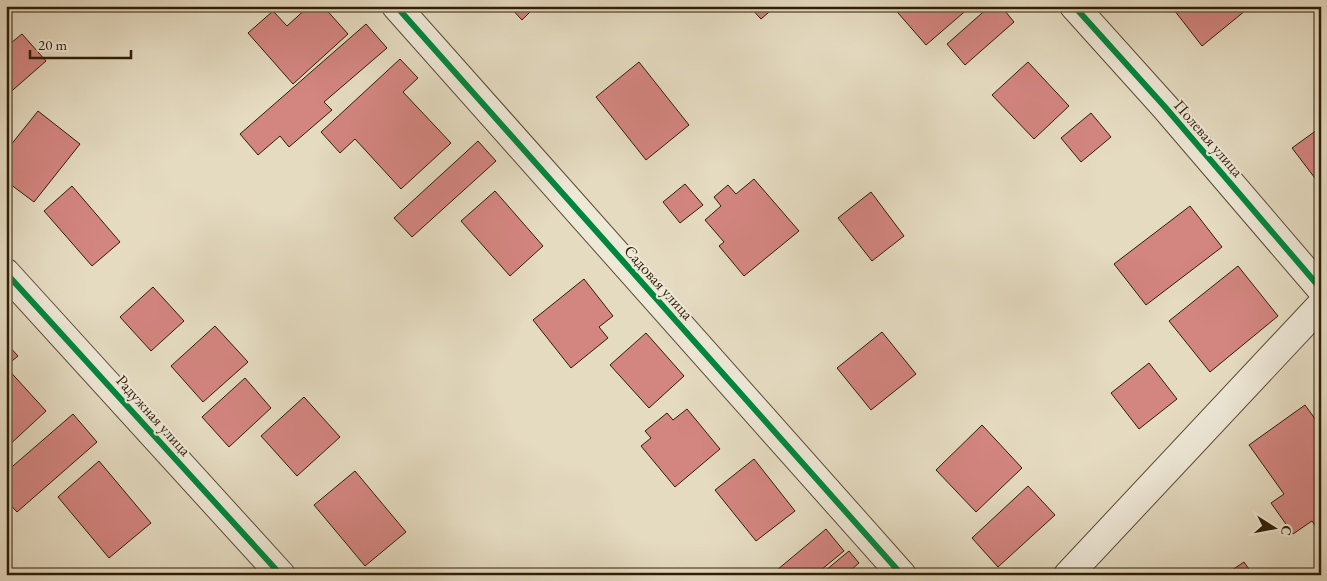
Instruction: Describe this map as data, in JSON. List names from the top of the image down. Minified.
{"streets":{"street":["Полевая улица","Садовая улица","Радужная улица"]},"scale_bar":"20 m","north":"right"}
